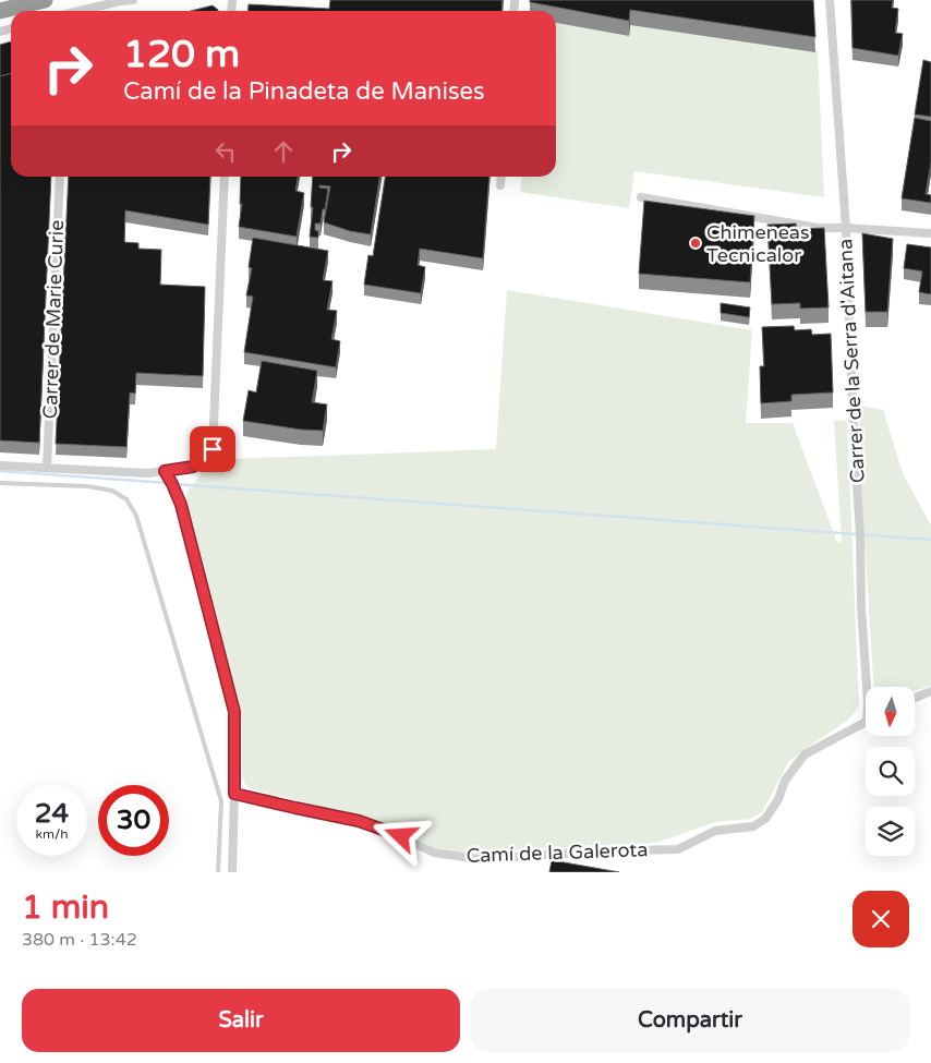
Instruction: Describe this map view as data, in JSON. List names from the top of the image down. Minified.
{"streets":{"street":["Carrer de Marie Curie","Carrer de la Serra d'Aitana","Camí de la Galerota"]},"places":["Chimeneas Tecnicalor"],"north":"bottom","page":{"turn":["120 m","Camí de la Pinadeta de Manises"],"speed":"24 km/h","limit":"30","heading":["1 min","380 m · 13:42"],"buttons":["Salir","Compartir"]}}
